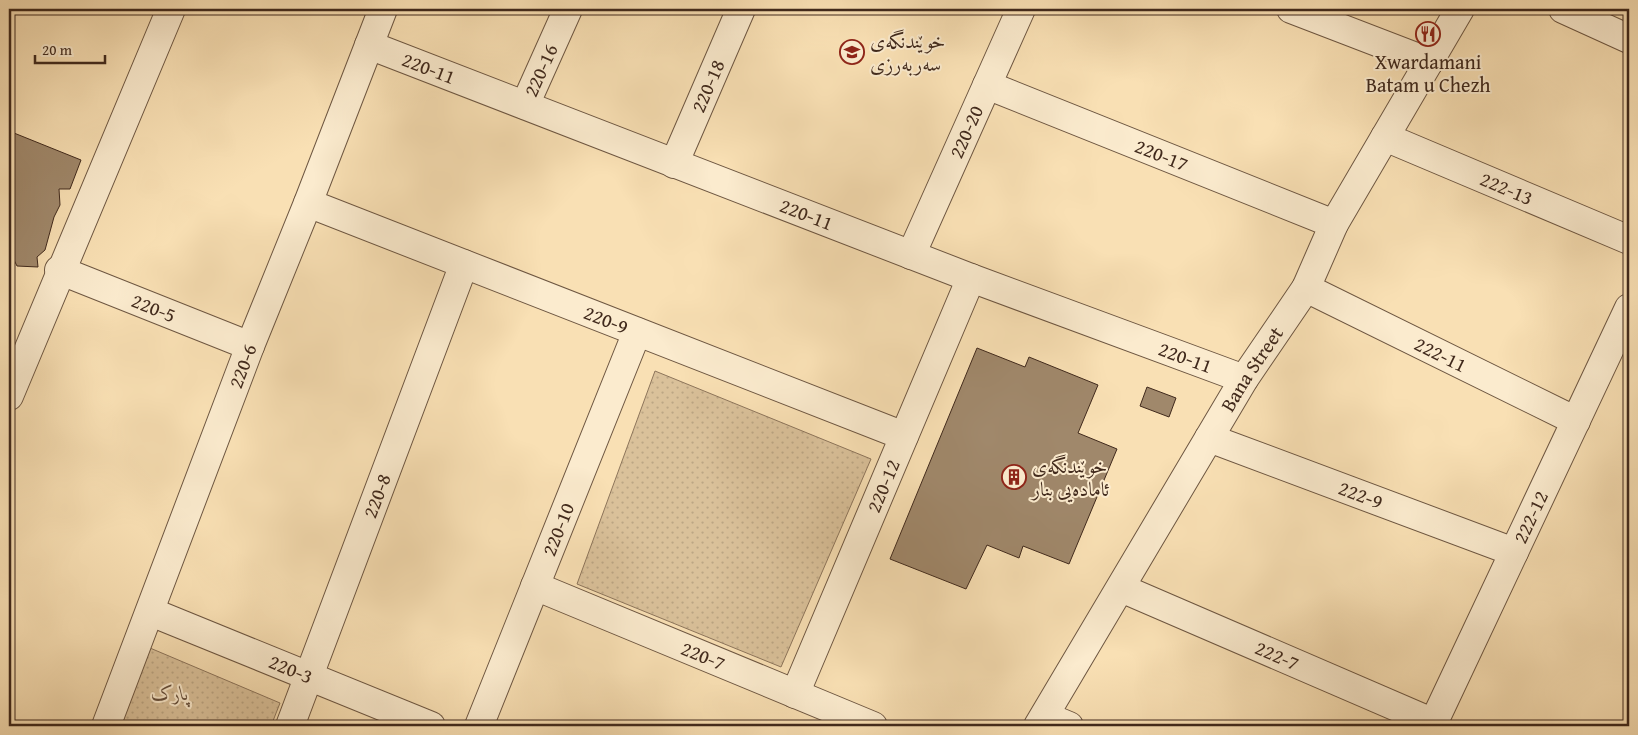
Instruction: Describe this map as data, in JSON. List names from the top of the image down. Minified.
{"streets":{"street":["220-11","220-16","220-18","220-20","220-17","222-13","220-5","220-9","222-11","220-6","Bana Street","220-12","220-8","222-9","222-12","220-10","220-7","222-7","220-3"]},"crossings":[["220-11","220-16"],["220-11","220-18"],["220-11","220-20"],["220-11","220-6"],["220-11","Bana Street"],["220-11","220-12"],["220-20","220-17"],["220-17","Bana Street"],["222-13","Bana Street"],["220-5","220-6"],["220-9","220-6"],["220-9","220-12"],["220-9","220-8"],["220-9","220-10"],["222-11","Bana Street"],["222-11","222-12"],["220-6","220-3"],["Bana Street","222-9"],["Bana Street","222-7"],["220-12","220-7"],["220-8","220-3"],["222-9","222-12"],["222-12","222-7"],["220-10","220-7"]],"parks":["پارک"],"places":{"restaurant":["Xwardamani Batam u Chezh"],"school or university":["خوێندنگەی سەربەرزی"],"building":["خوێندنگەی ئامادەیی بنار"]},"scale_bar":"20 m"}
